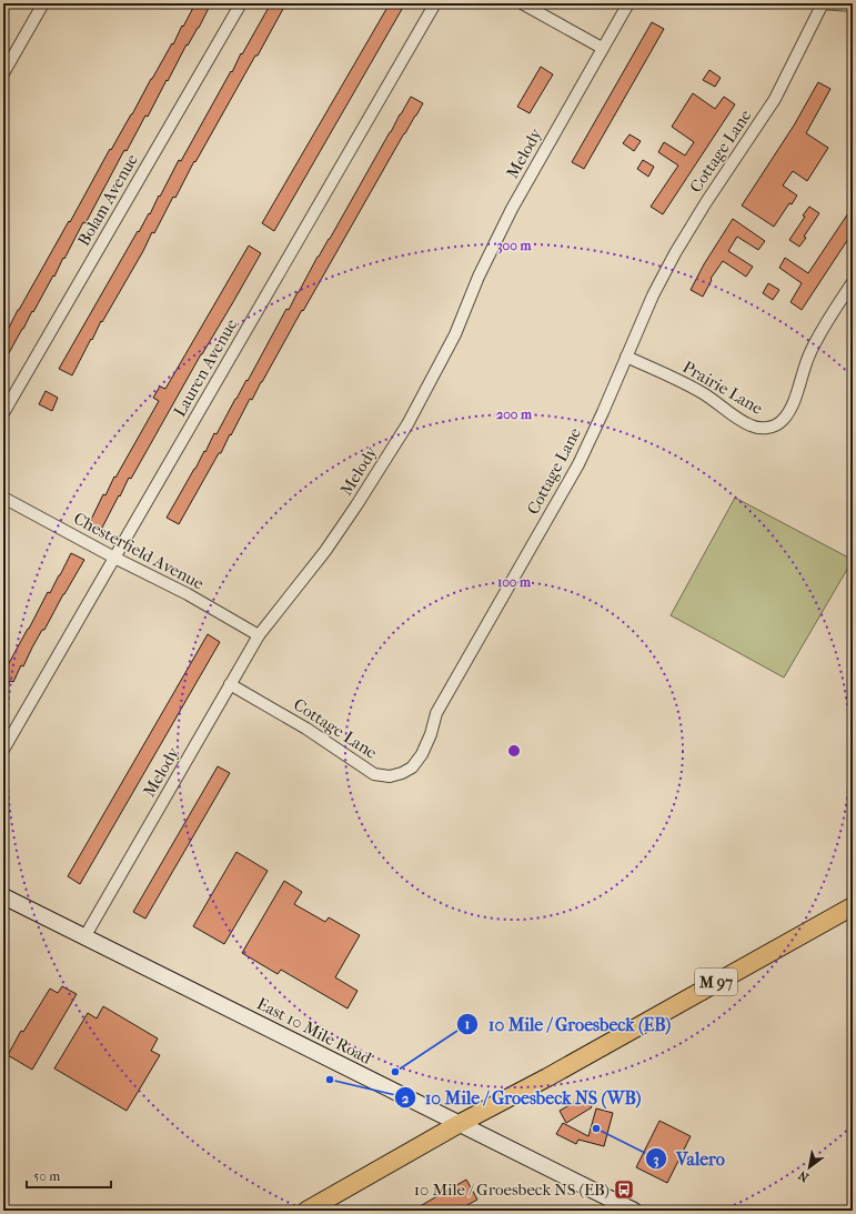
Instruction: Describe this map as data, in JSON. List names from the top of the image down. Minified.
{"streets":{"main road":["M 97","East 10 Mile Road"],"street":["Cottage Lane","Melody","Bolam Avenue","Lauren Avenue","Prairie Lane","Chesterfield Avenue"]},"crossings":[["Cottage Lane","Melody"],["Cottage Lane","Prairie Lane"],["Melody","Chesterfield Avenue"],["Melody","East 10 Mile Road"],["Lauren Avenue","Chesterfield Avenue"],["M 97","East 10 Mile Road"]],"places":{"other":["10 Mile / Groesbeck (EB)","10 Mile / Groesbeck NS (WB)","Valero"],"bus stop":["10 Mile / Groesbeck NS (EB)"]},"scale_bar":"50 m","north":"bottom left","rings":["300 m","200 m","100 m"]}
